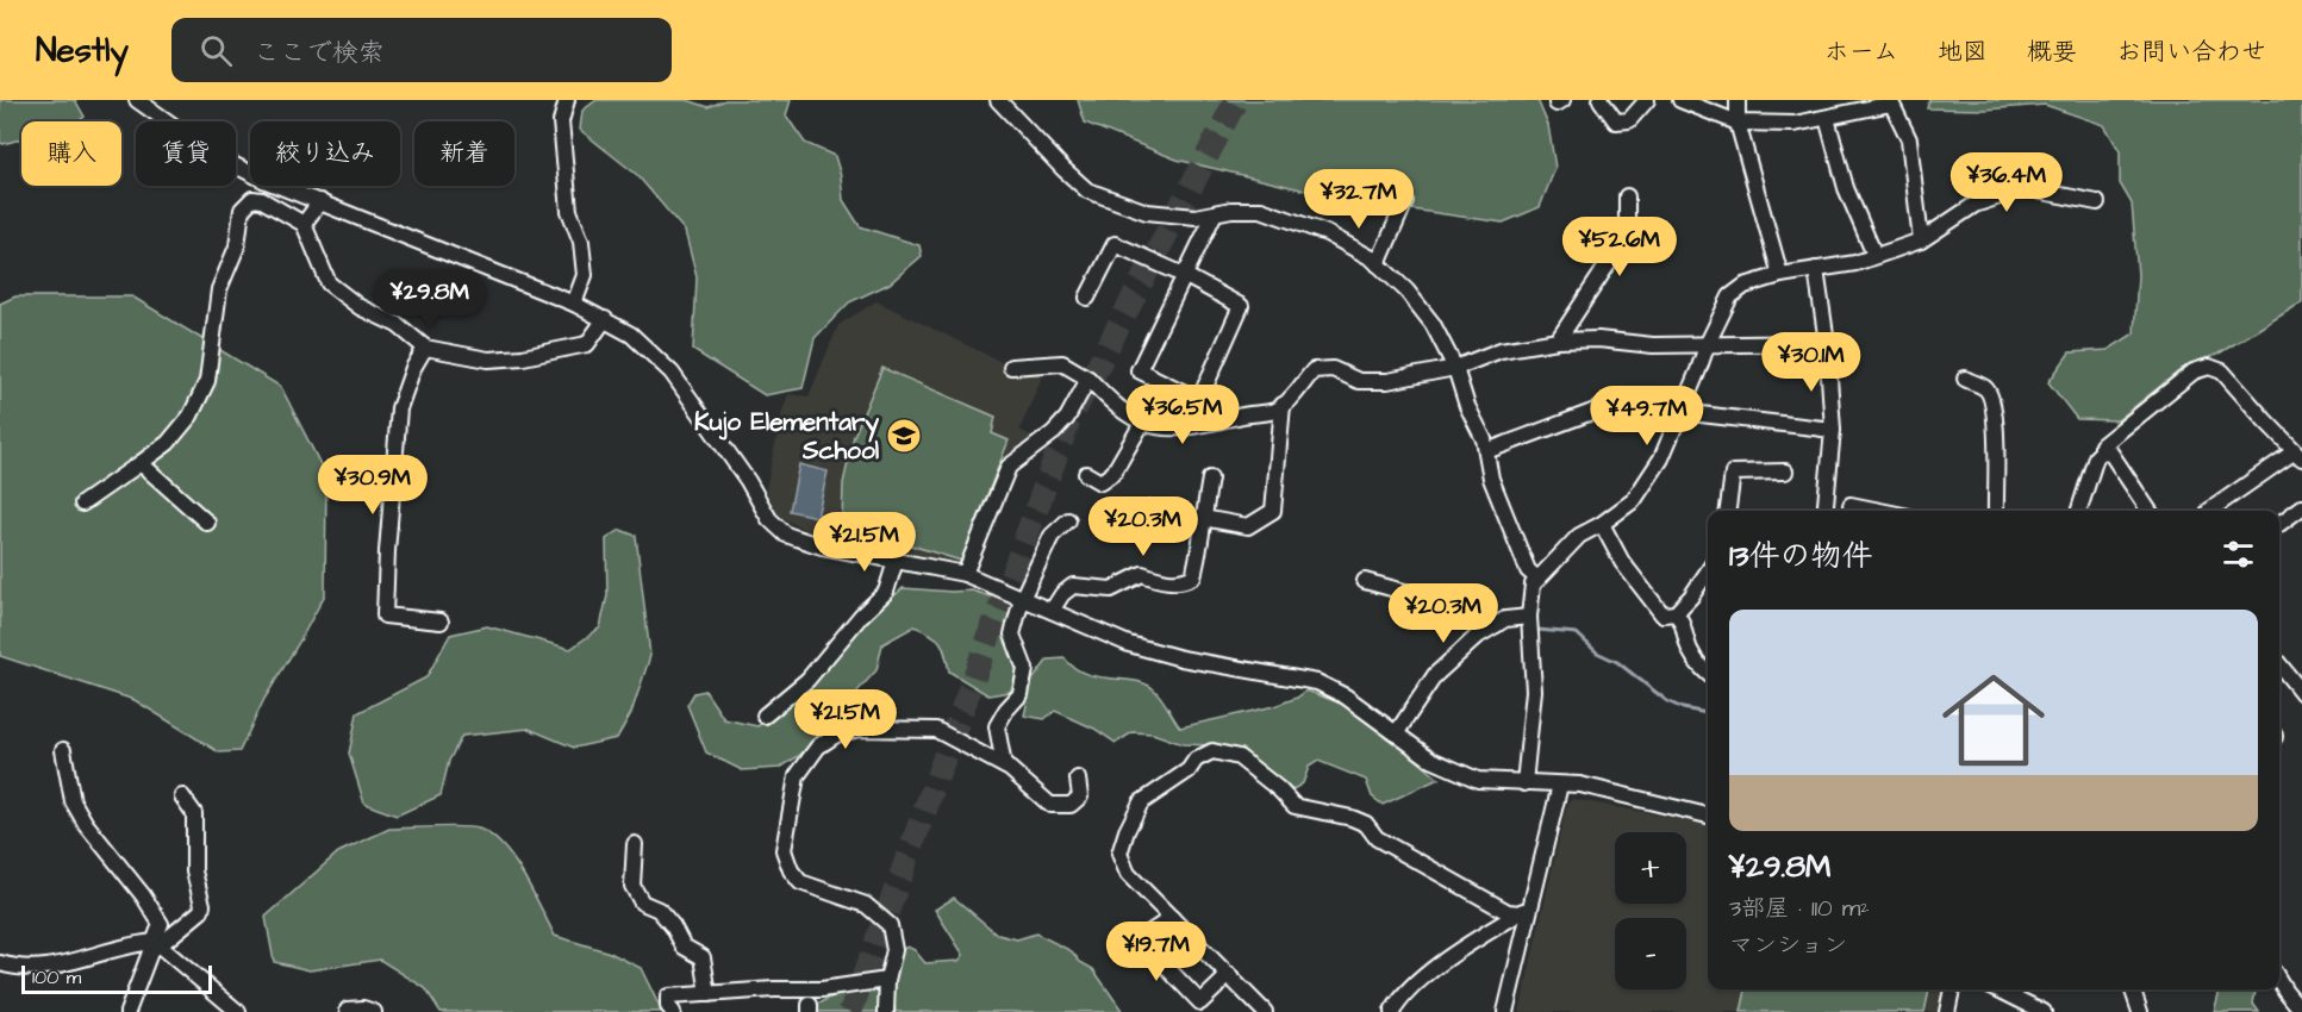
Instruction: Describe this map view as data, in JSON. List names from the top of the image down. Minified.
{"places":{"school or university":["Kujo Elementary School"]},"scale_bar":"100 m","page":{"header":"Nestly","search":"ここで検索","nav":["ホーム","地図","概要","お問い合わせ"],"chip":["購入","賃貸","絞り込み","新着"],"price":["¥36.4M","¥32.7M","¥52.6M","¥29.8M","¥30.1M","¥36.5M","¥49.7M","¥30.9M","¥20.3M","¥21.5M","¥20.3M","¥21.5M","¥19.7M"],"heading":"13件の物件","list":[{"name":"¥29.8M","note":"3部屋 · 110 m² · マンション"}],"map_buttons":["+","−"],"scale":"100 m"}}
